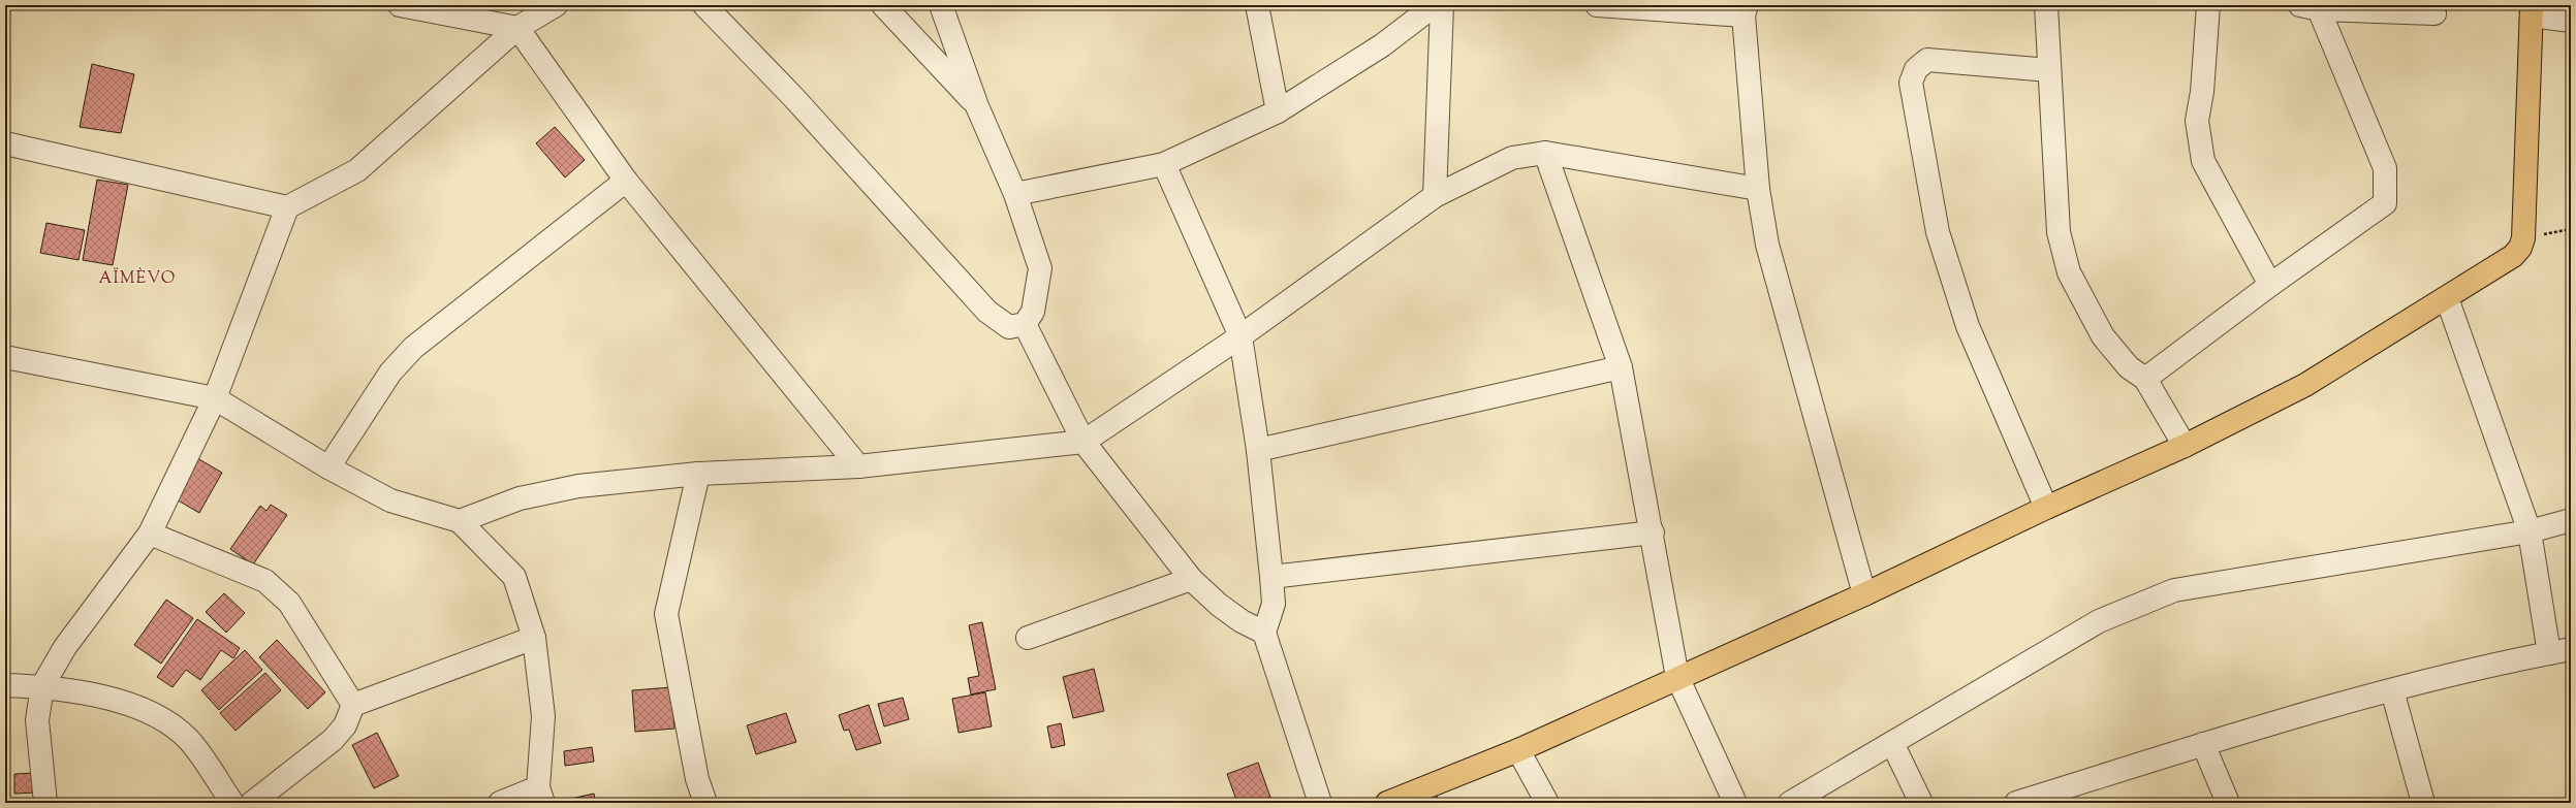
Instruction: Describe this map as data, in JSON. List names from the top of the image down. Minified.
{"districts":["AÏMÈVO"]}
